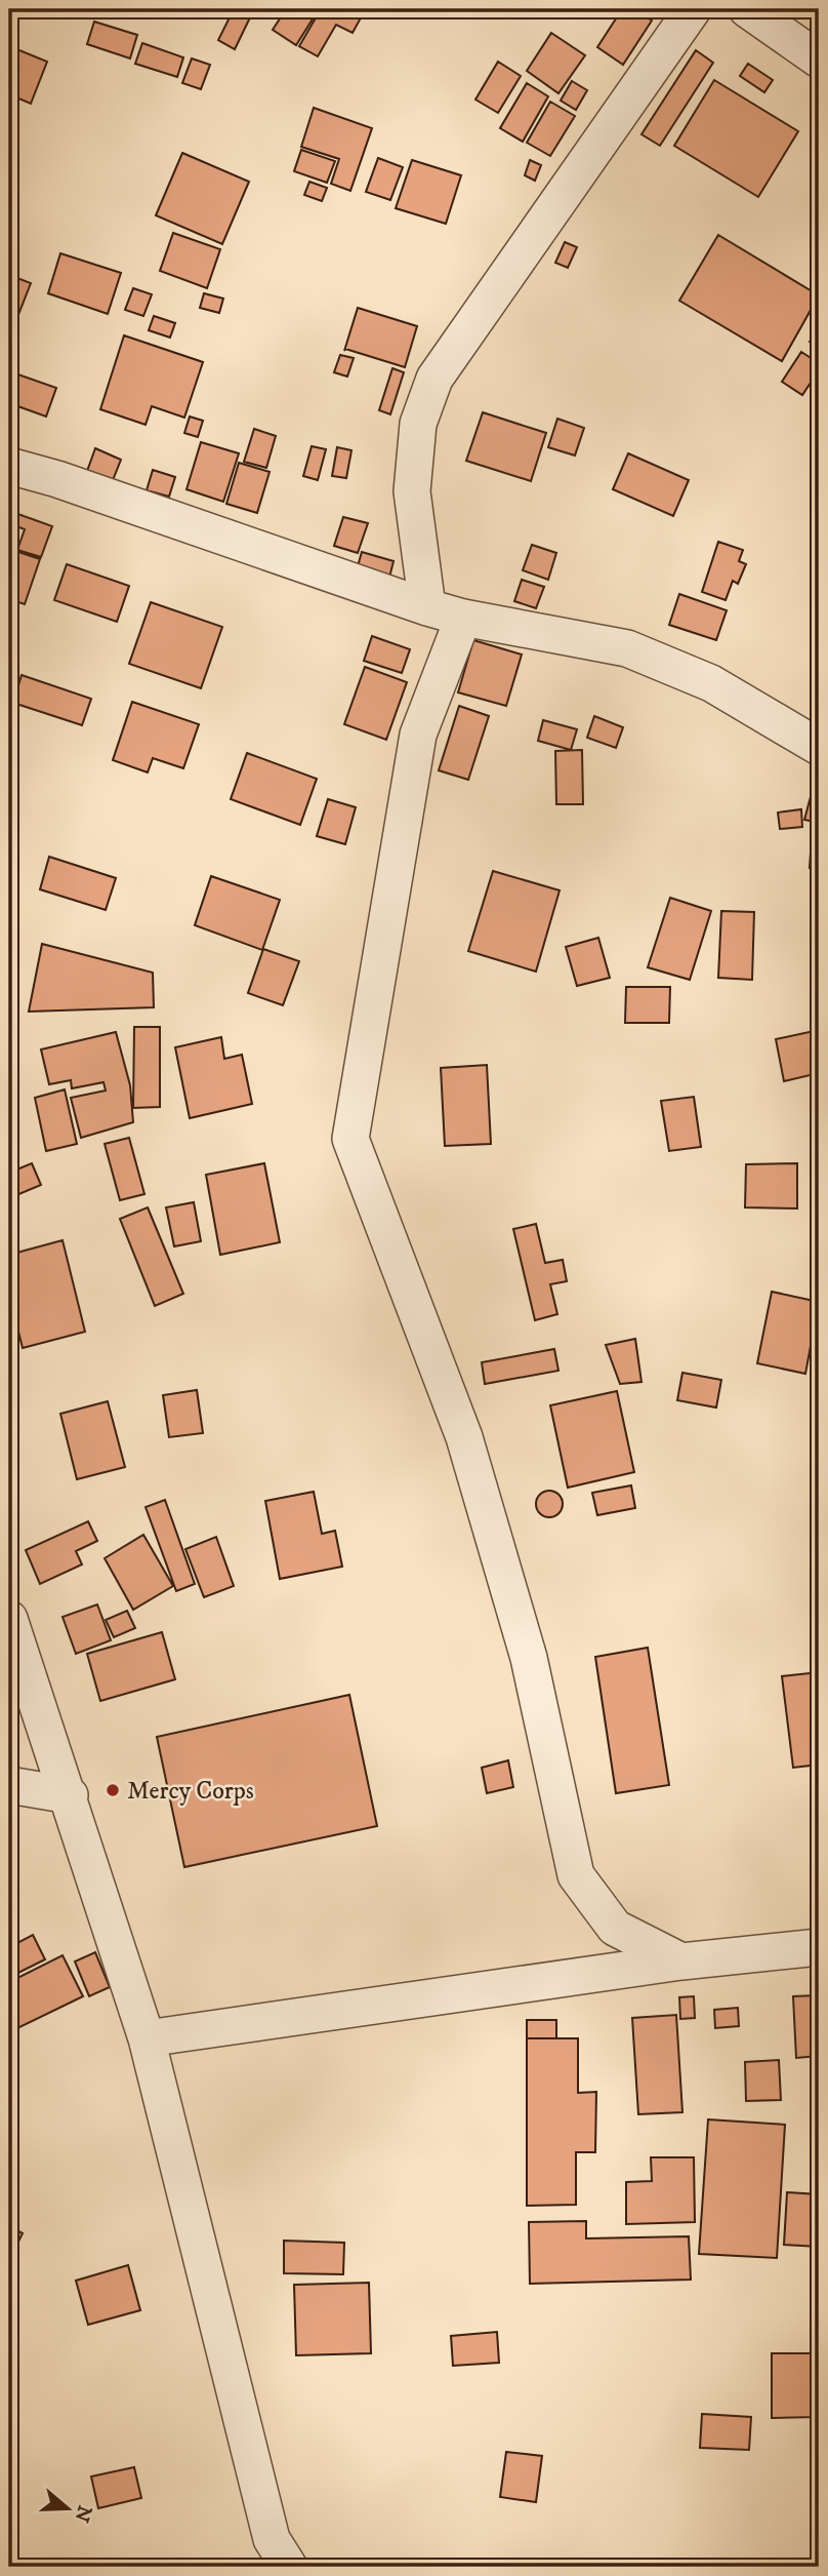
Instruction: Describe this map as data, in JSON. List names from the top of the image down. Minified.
{"places":["Mercy Corps"],"north":"right"}
